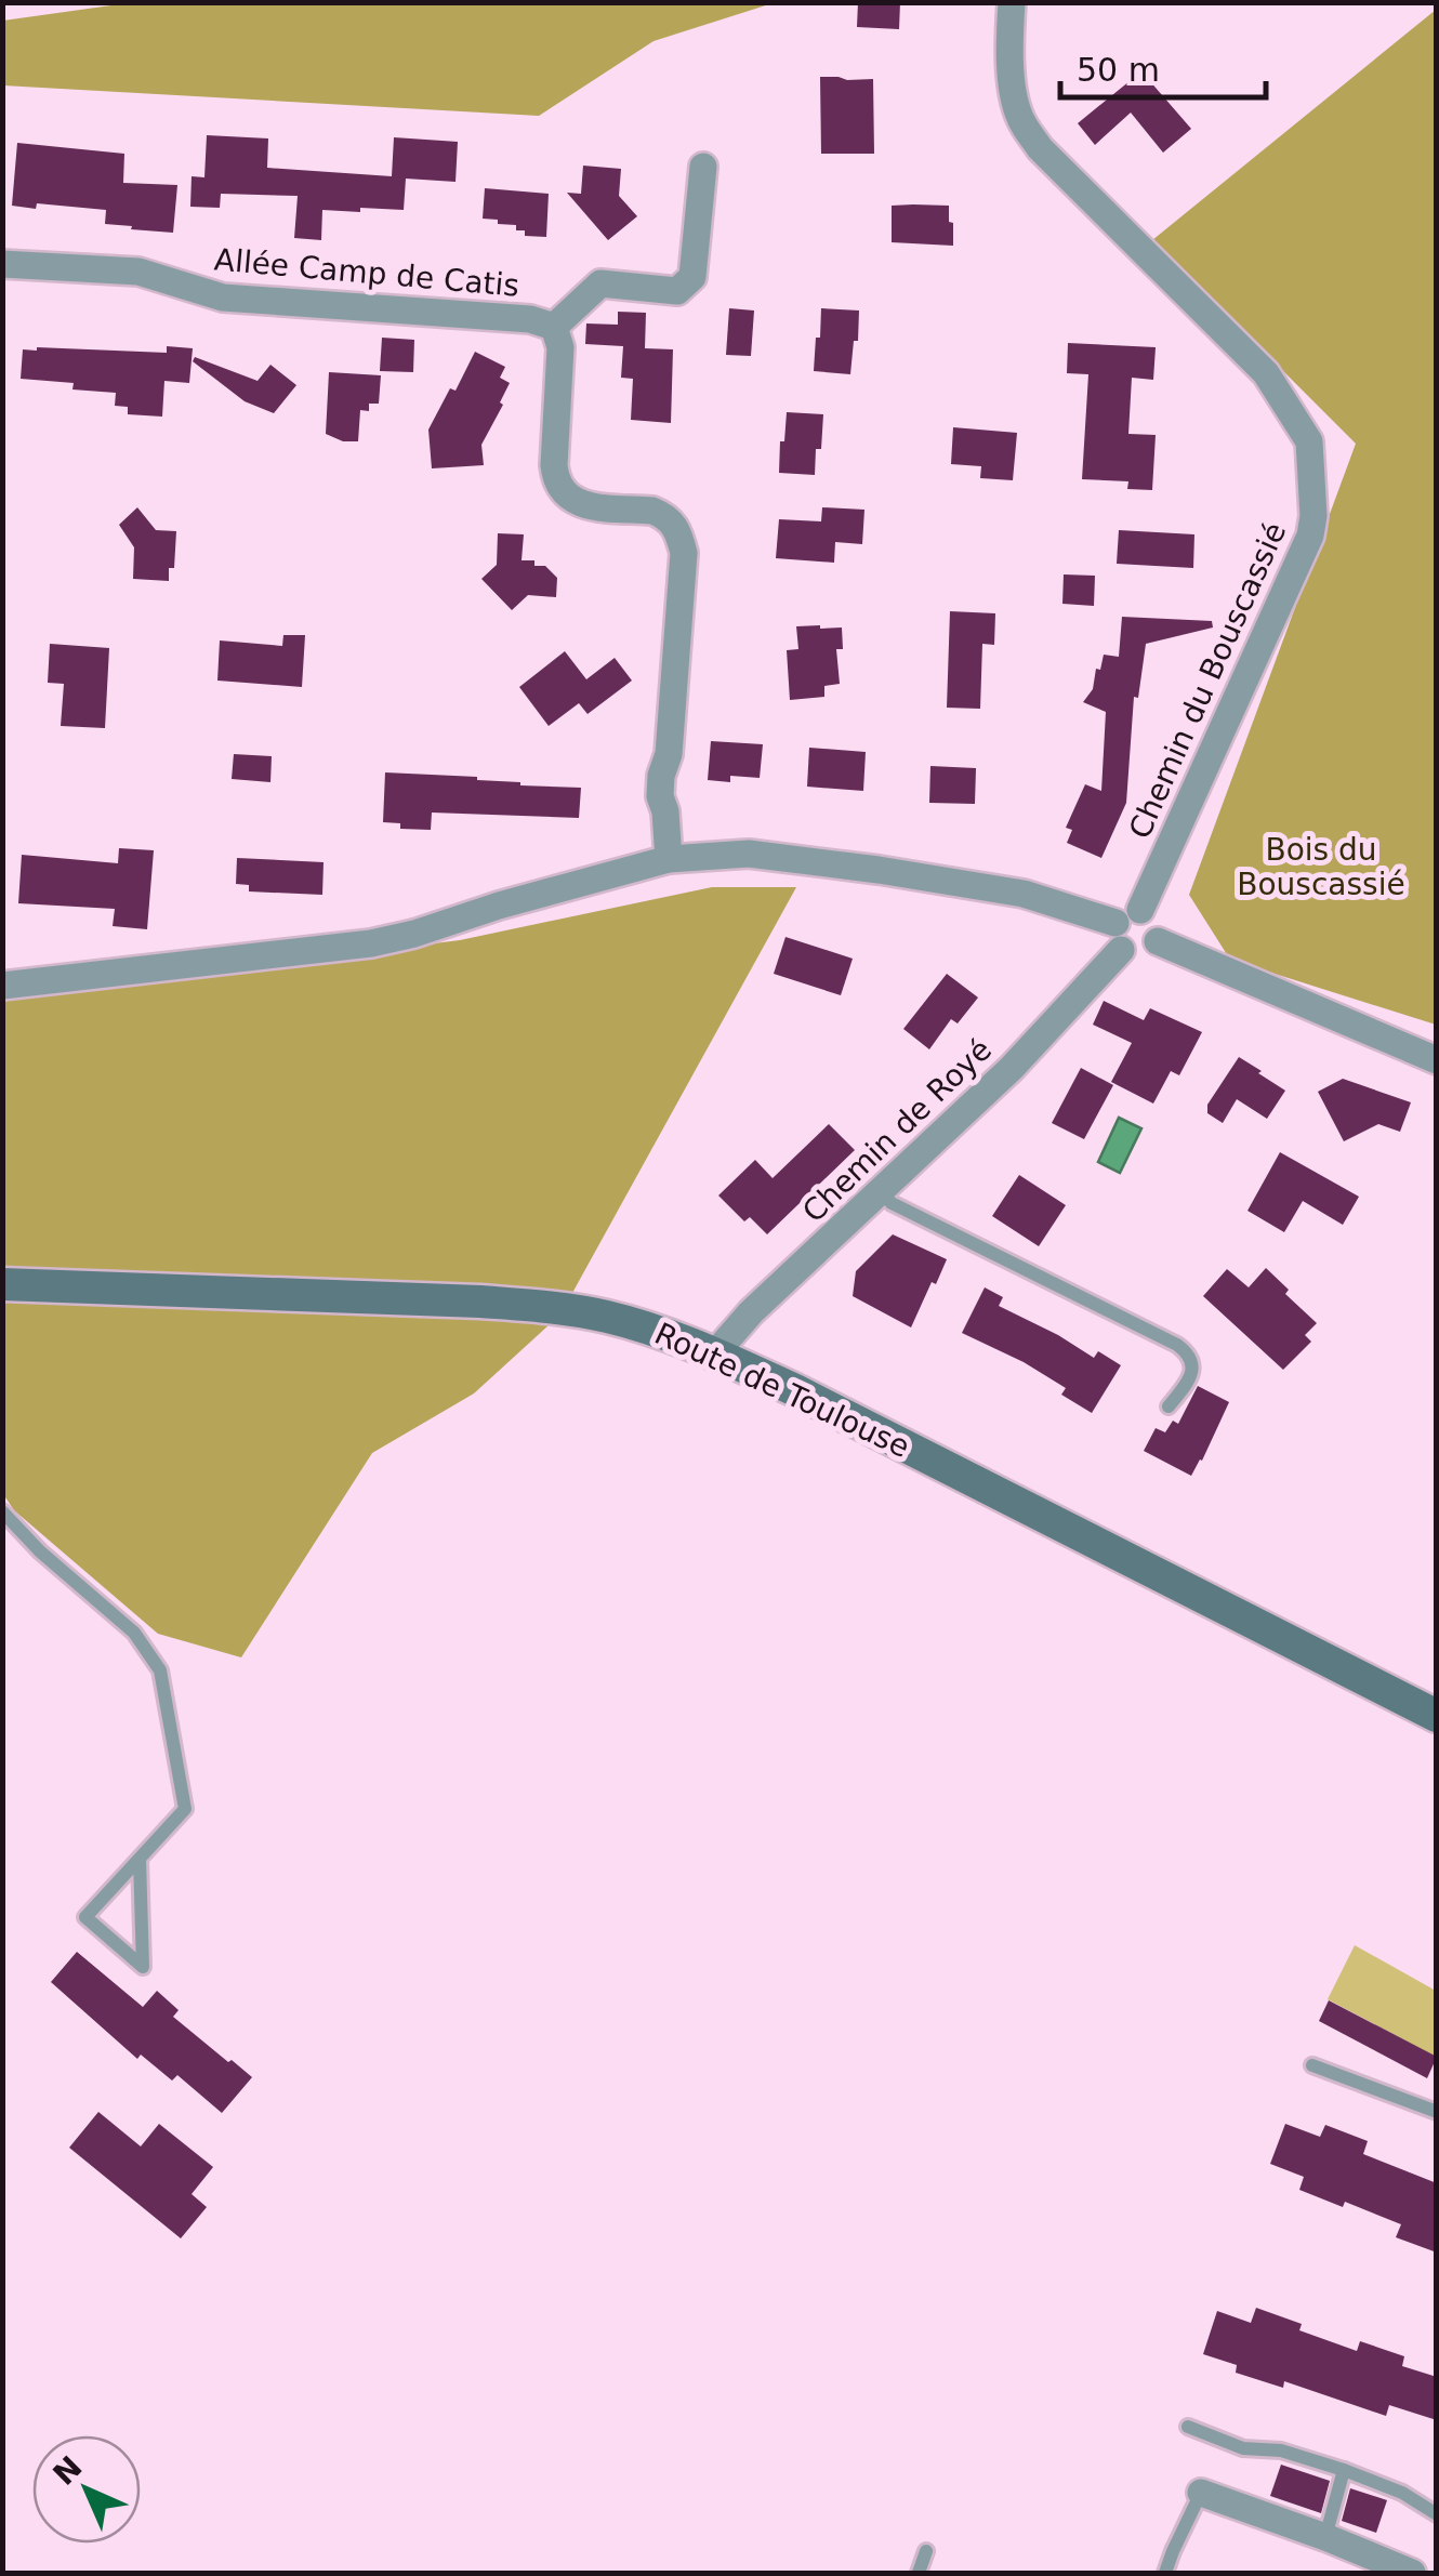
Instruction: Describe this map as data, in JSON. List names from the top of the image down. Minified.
{"streets":{"main road":["Route de Toulouse"],"street":["Allée Camp de Catis","Chemin du Bouscassié","Chemin de Royé"]},"crossings":[["Chemin du Bouscassié","Chemin de Royé"],["Chemin de Royé","Route de Toulouse"]],"parks":["Bois du Bouscassié"],"scale_bar":"50 m","north":"top left"}
